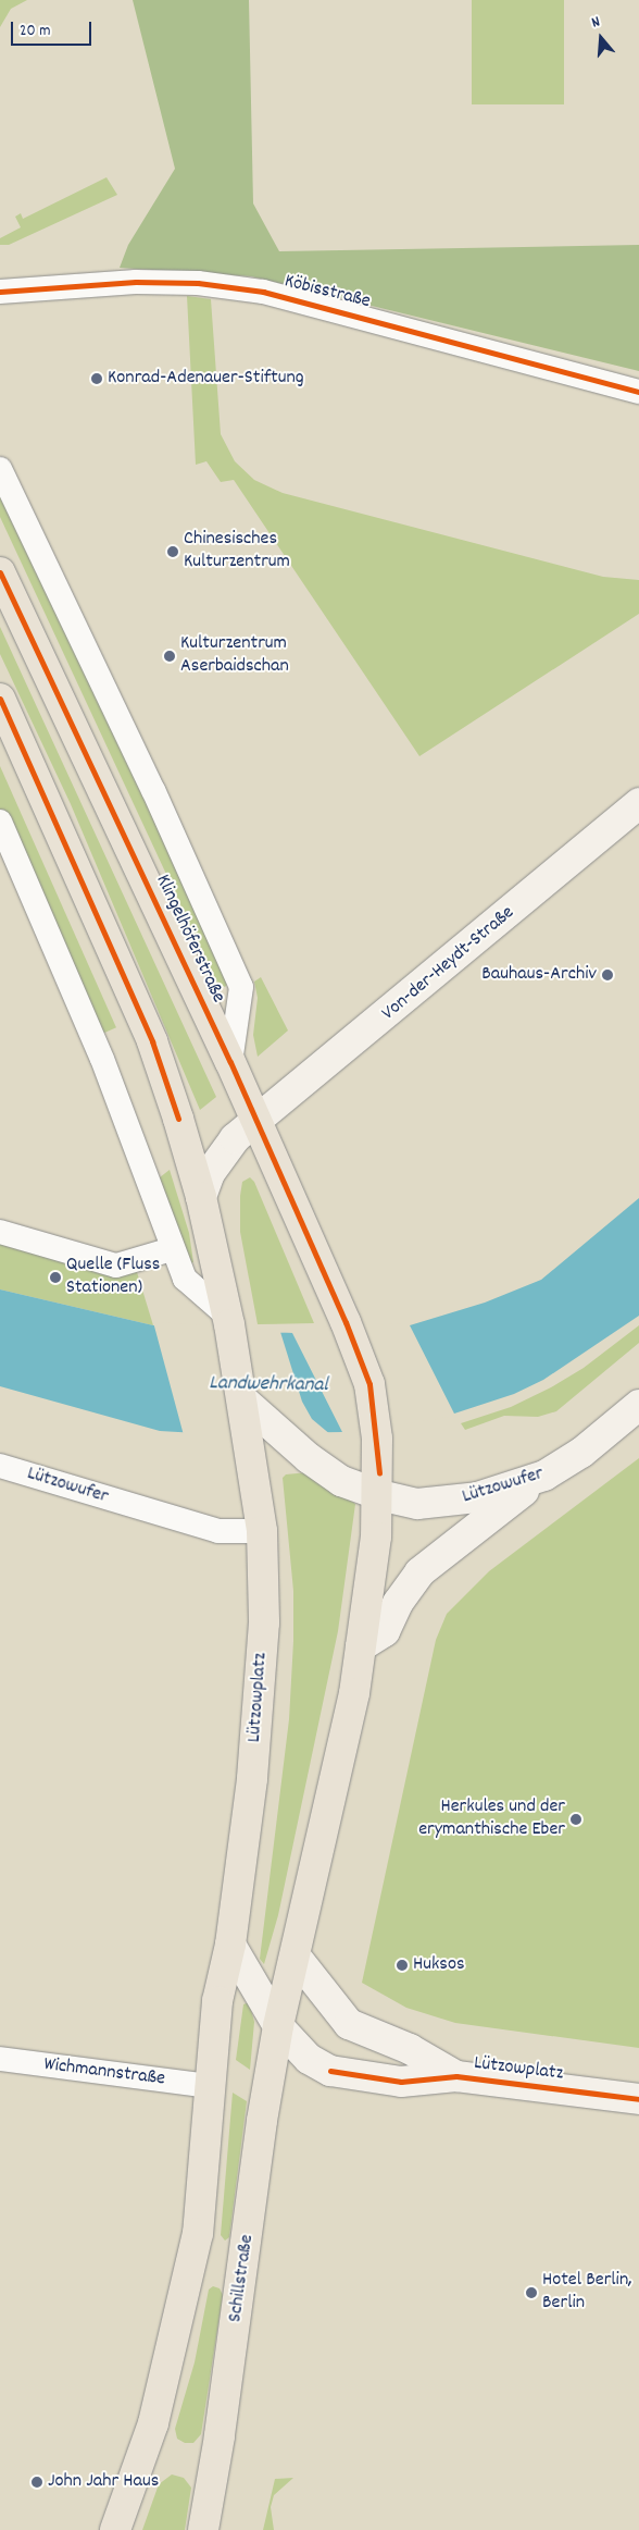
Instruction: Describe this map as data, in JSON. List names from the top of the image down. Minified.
{"streets":{"main road":["Klingelhöferstraße","Von-der-Heydt-Straße","Lützowufer","Lützowplatz","Schillstraße"],"street":["Köbisstraße","Wichmannstraße"]},"crossings":[["Klingelhöferstraße","Von-der-Heydt-Straße"],["Klingelhöferstraße","Lützowufer"],["Lützowufer","Lützowplatz"],["Lützowplatz","Wichmannstraße"],["Lützowplatz","Schillstraße"]],"water":["Landwehrkanal"],"places":["Konrad-Adenauer-Stiftung","Chinesisches Kulturzentrum","Kulturzentrum Aserbaidschan","Bauhaus-Archiv","Quelle (Fluss Stationen)","Herkules und der erymanthische Eber","Huksos","Hotel Berlin, Berlin","John Jahr Haus"],"scale_bar":"20 m","north":"top"}
